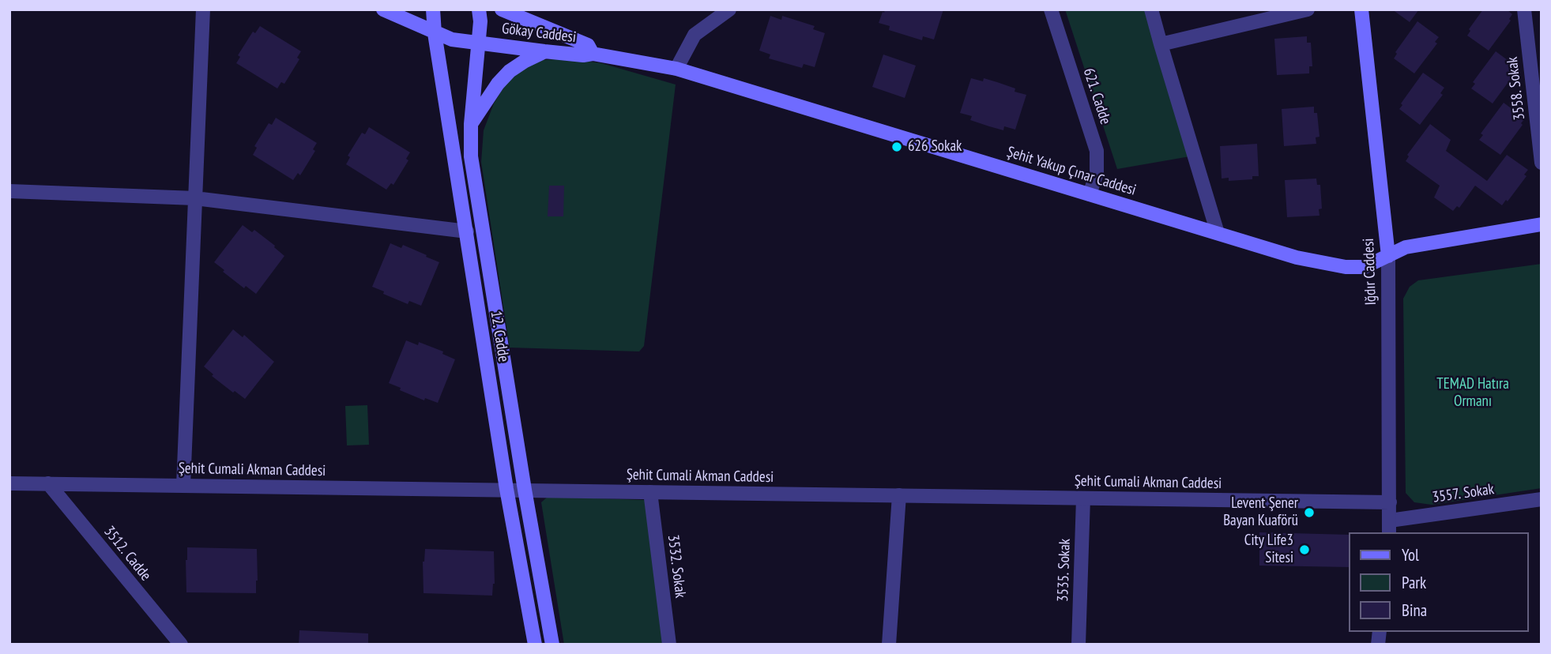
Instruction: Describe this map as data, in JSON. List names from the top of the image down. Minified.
{"streets":{"main road":["Gökay Caddesi","Şehit Yakup Çınar Caddesi","Iğdır Caddesi","12. Cadde"],"street":["3558. Sokak","621. Cadde","Şehit Cumali Akman Caddesi","3557. Sokak","3512. Cadde","3532. Sokak","3535. Sokak"]},"crossings":[["Gökay Caddesi","Şehit Yakup Çınar Caddesi"],["Gökay Caddesi","12. Cadde"],["621. Cadde","Şehit Yakup Çınar Caddesi"],["Şehit Yakup Çınar Caddesi","Iğdır Caddesi"],["Iğdır Caddesi","Şehit Cumali Akman Caddesi"],["Iğdır Caddesi","3557. Sokak"],["12. Cadde","Şehit Cumali Akman Caddesi"],["Şehit Cumali Akman Caddesi","3512. Cadde"],["Şehit Cumali Akman Caddesi","3532. Sokak"],["Şehit Cumali Akman Caddesi","3535. Sokak"]],"parks":["TEMAD Hatıra Ormanı"],"places":["626 Sokak","Levent Şener Bayan Kuaförü","City Life3 Sitesi"],"legend":["Yol","Park","Bina"]}
